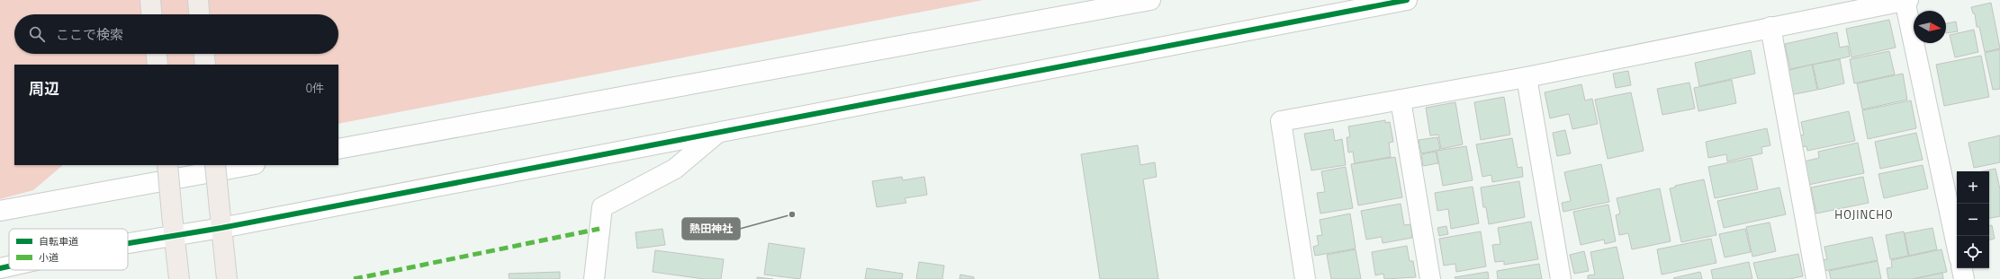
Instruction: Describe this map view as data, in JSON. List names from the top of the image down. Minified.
{"districts":["HOJINCHO"],"places":["熱田神社"],"legend":["自転車道","小道"],"north":"right","page":{"search":"ここで検索","heading":["周辺","0件"],"map_buttons":["+","−"]}}
